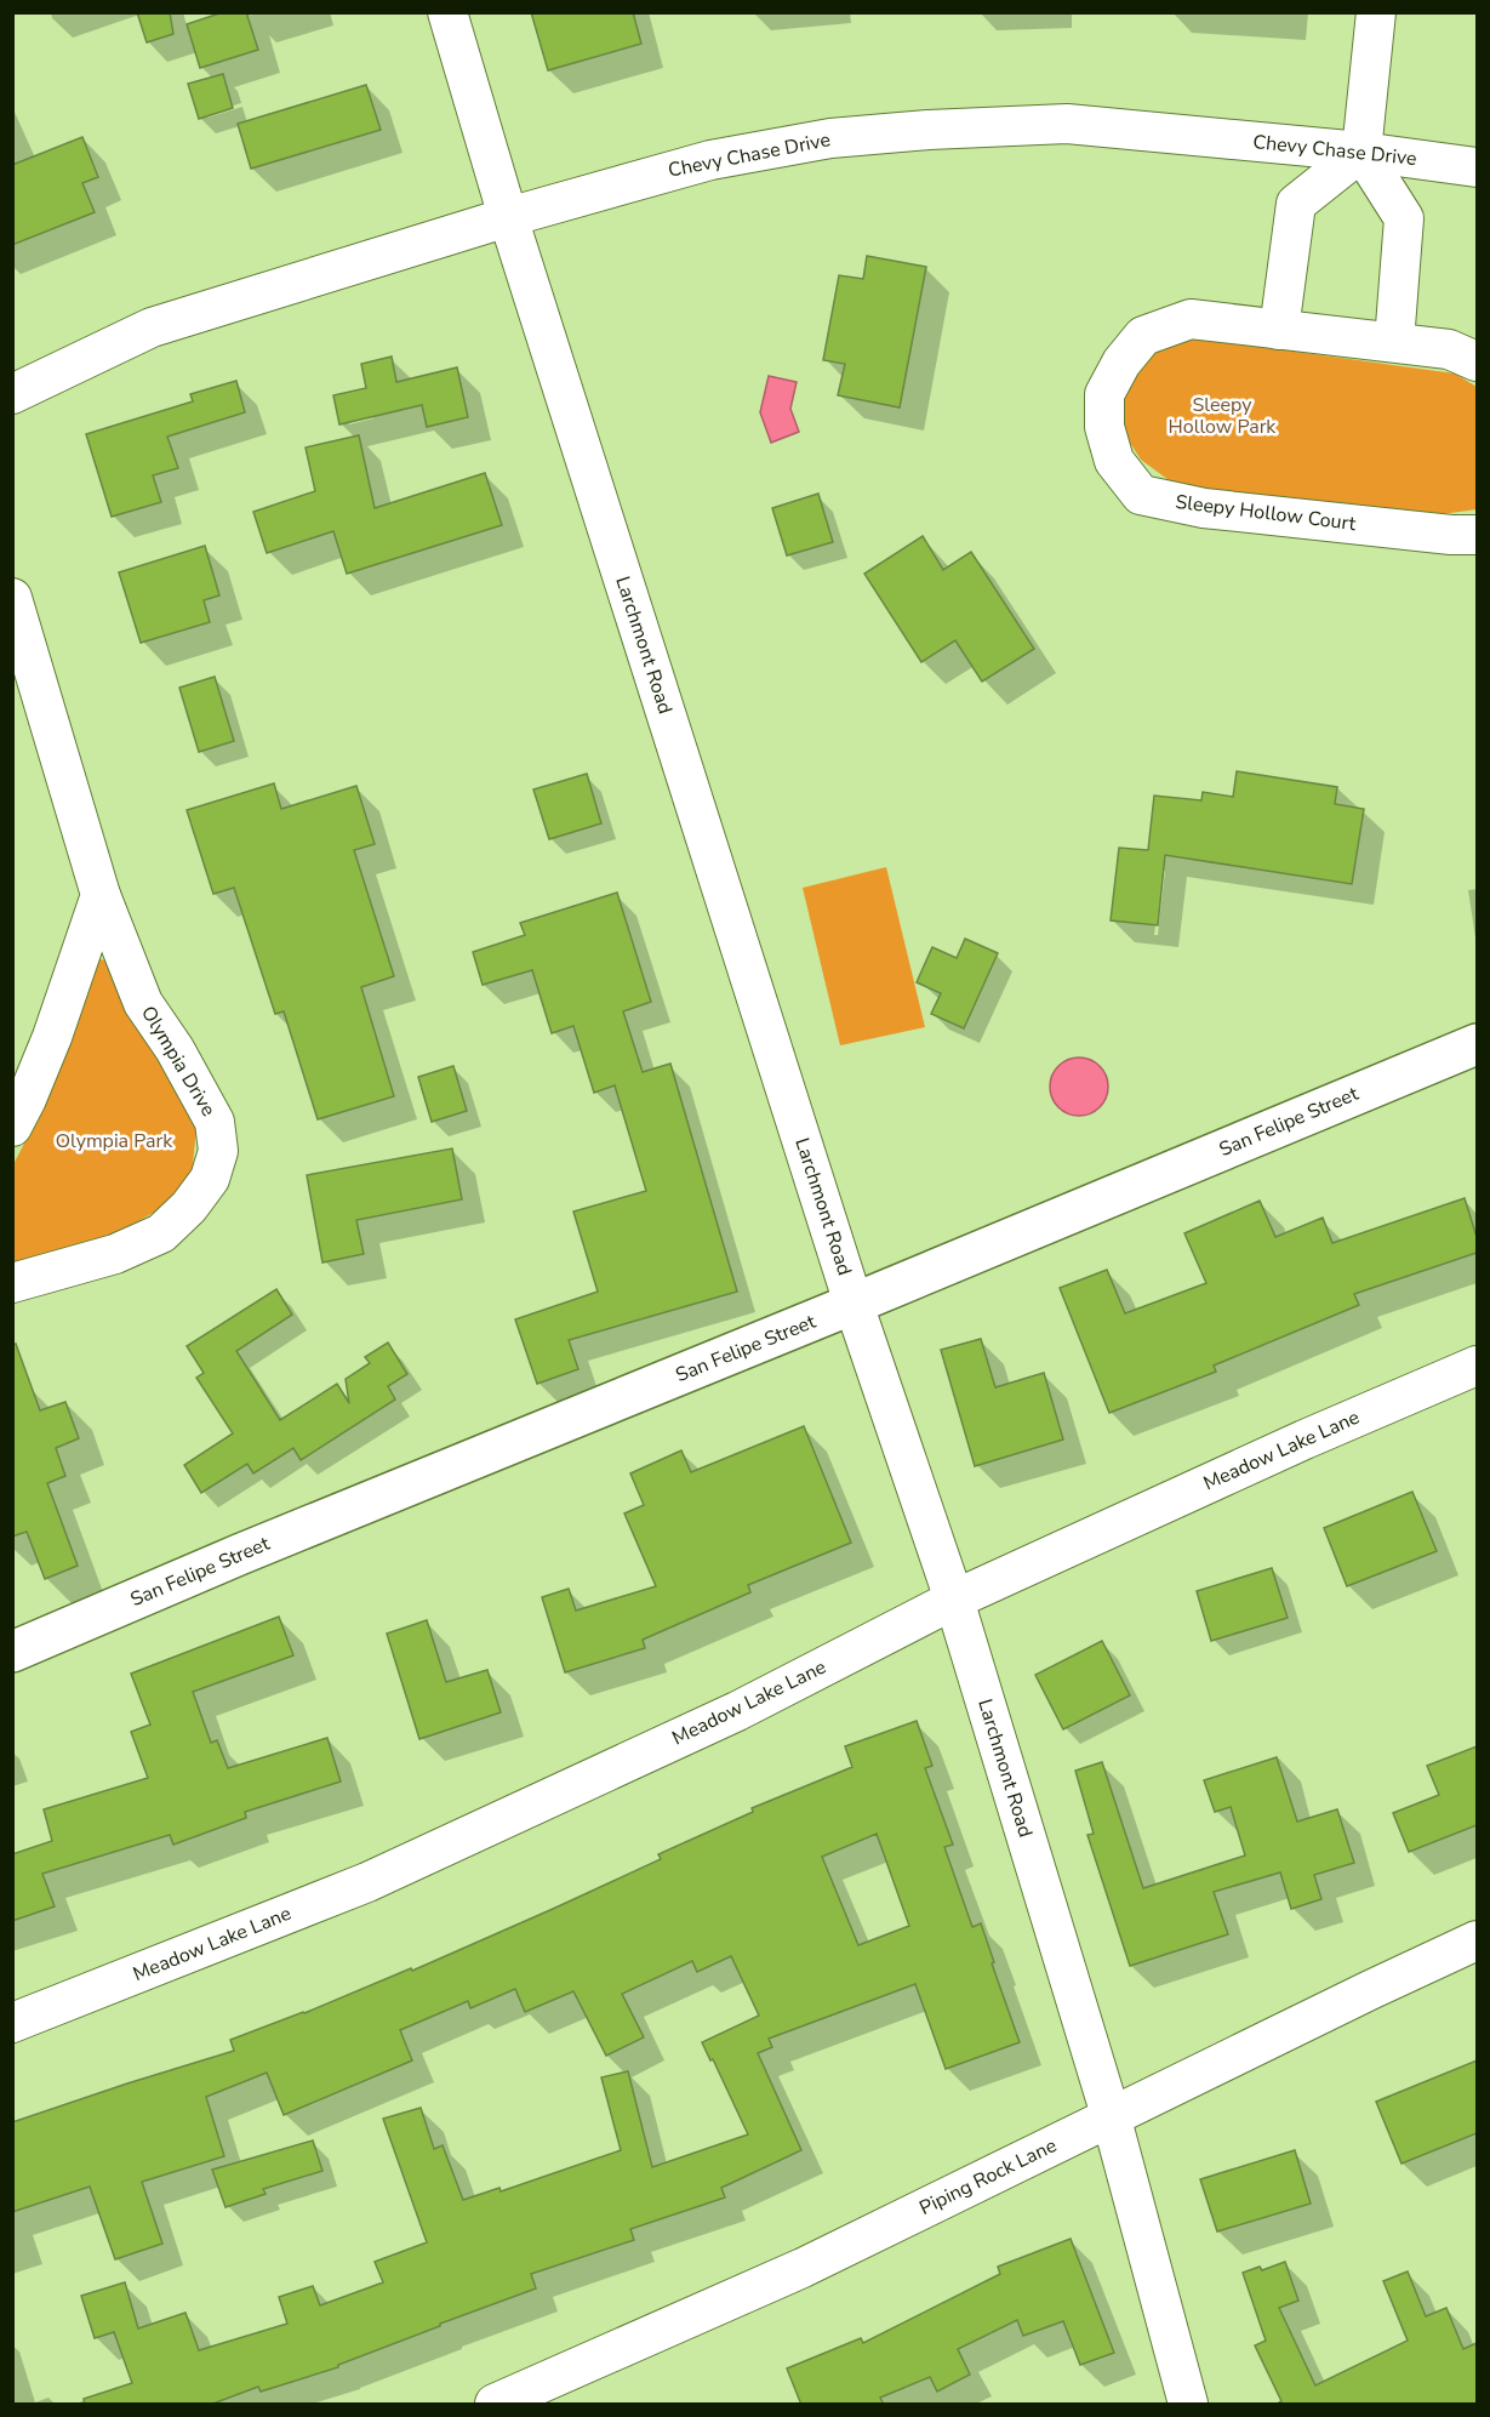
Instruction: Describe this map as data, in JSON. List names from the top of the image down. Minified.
{"streets":{"main road":["San Felipe Street"],"street":["Chevy Chase Drive","Sleepy Hollow Court","Larchmont Road","Olympia Drive","Meadow Lake Lane","Piping Rock Lane"]},"crossings":[["Chevy Chase Drive","Larchmont Road"],["Larchmont Road","San Felipe Street"],["Larchmont Road","Meadow Lake Lane"],["Larchmont Road","Piping Rock Lane"]],"parks":["Sleepy Hollow Park","Olympia Park"]}
